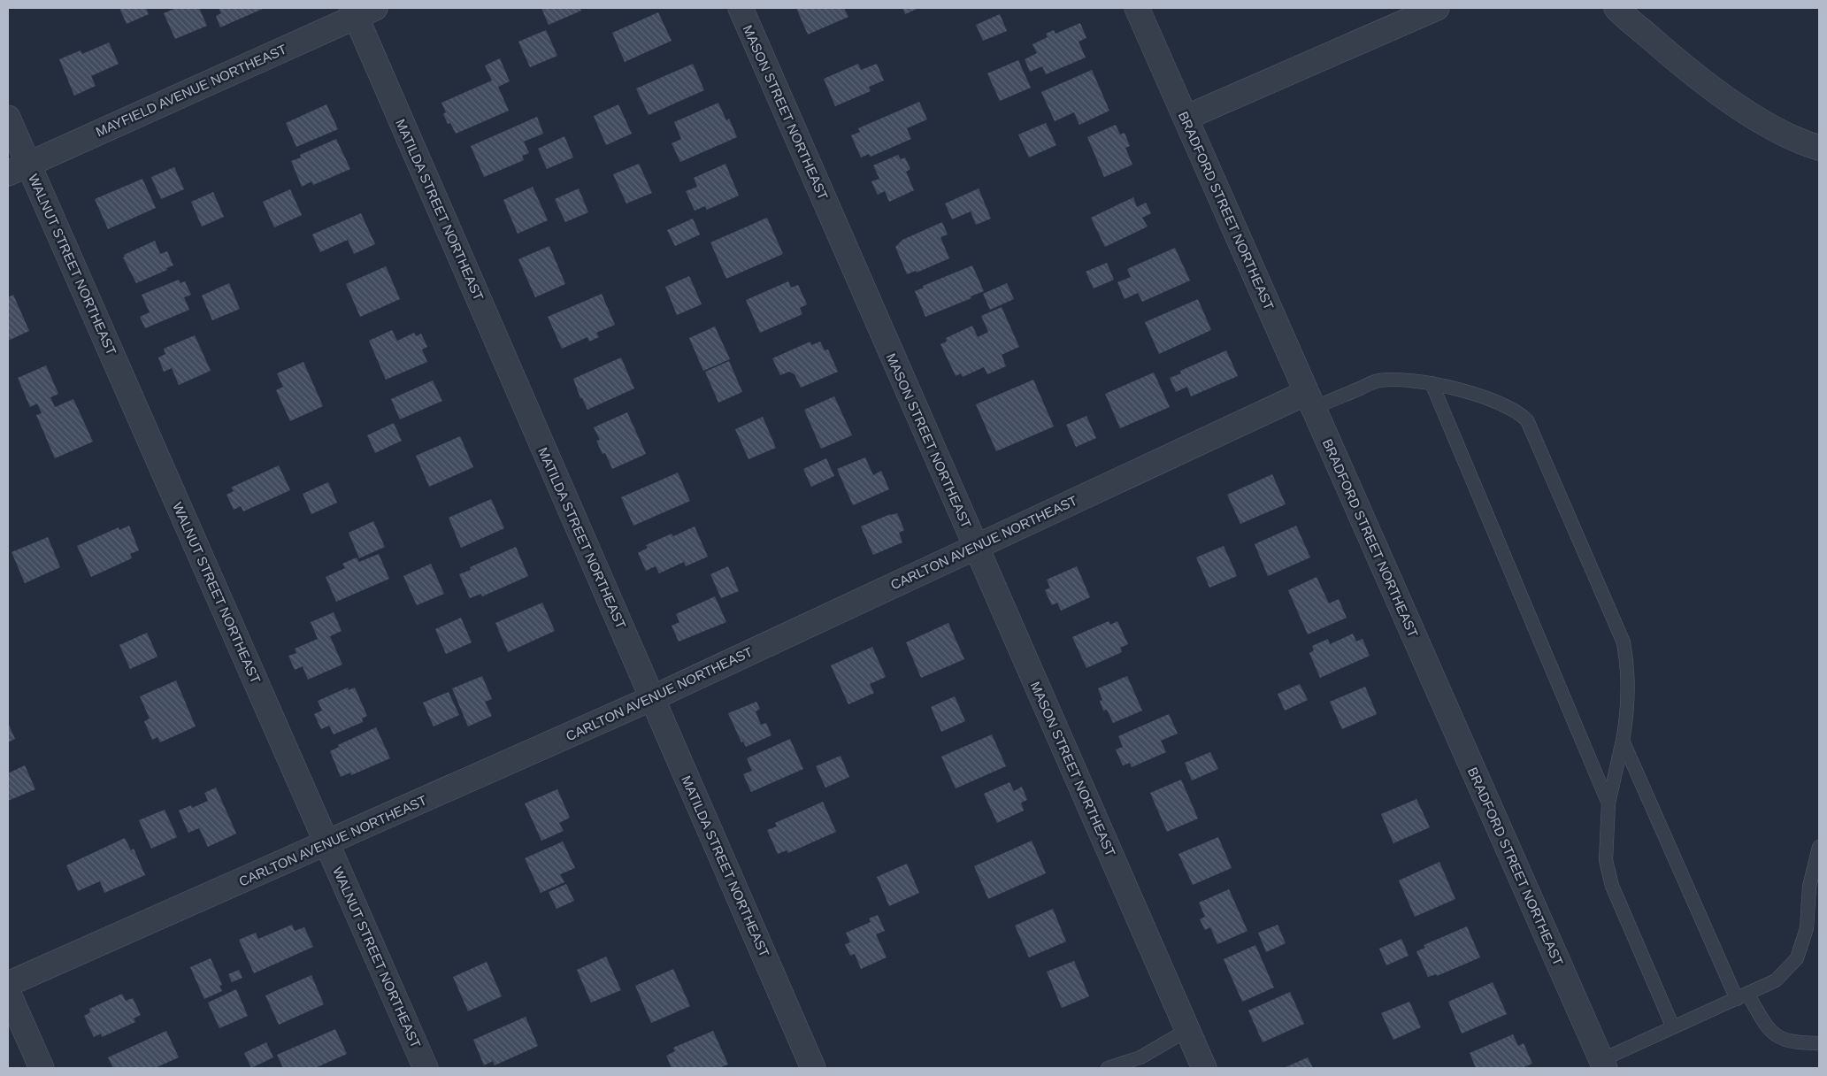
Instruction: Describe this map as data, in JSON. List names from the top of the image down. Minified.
{"streets":{"street":["MAYFIELD AVENUE NORTHEAST","MASON STREET NORTHEAST","MATILDA STREET NORTHEAST","BRADFORD STREET NORTHEAST","WALNUT STREET NORTHEAST","CARLTON AVENUE NORTHEAST"]},"crossings":[["MAYFIELD AVENUE NORTHEAST","MATILDA STREET NORTHEAST"],["MAYFIELD AVENUE NORTHEAST","WALNUT STREET NORTHEAST"],["MASON STREET NORTHEAST","CARLTON AVENUE NORTHEAST"],["MATILDA STREET NORTHEAST","CARLTON AVENUE NORTHEAST"],["BRADFORD STREET NORTHEAST","CARLTON AVENUE NORTHEAST"],["WALNUT STREET NORTHEAST","CARLTON AVENUE NORTHEAST"]]}
